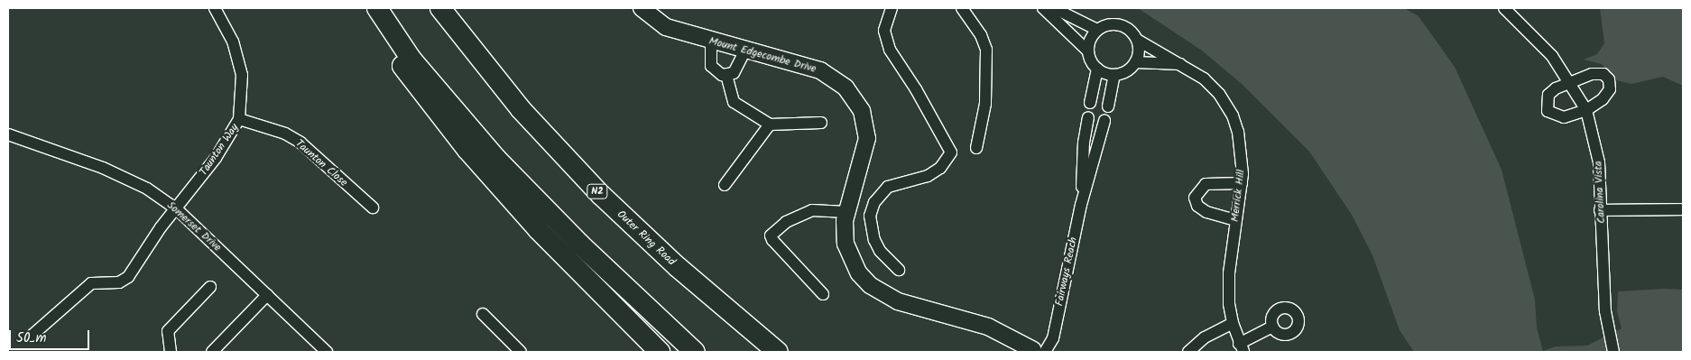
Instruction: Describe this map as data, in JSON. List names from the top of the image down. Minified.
{"streets":{"highway":["N2","Outer Ring Road"],"street":["Mount Edgecombe Drive","Taunton Way","Taunton Close","Carolina Vista","Merrick Hill","Somerset Drive","Fairways Reach"]},"crossings":[["Mount Edgecombe Drive","Fairways Reach"],["Taunton Way","Taunton Close"],["Taunton Way","Somerset Drive"]],"scale_bar":"50 m"}
